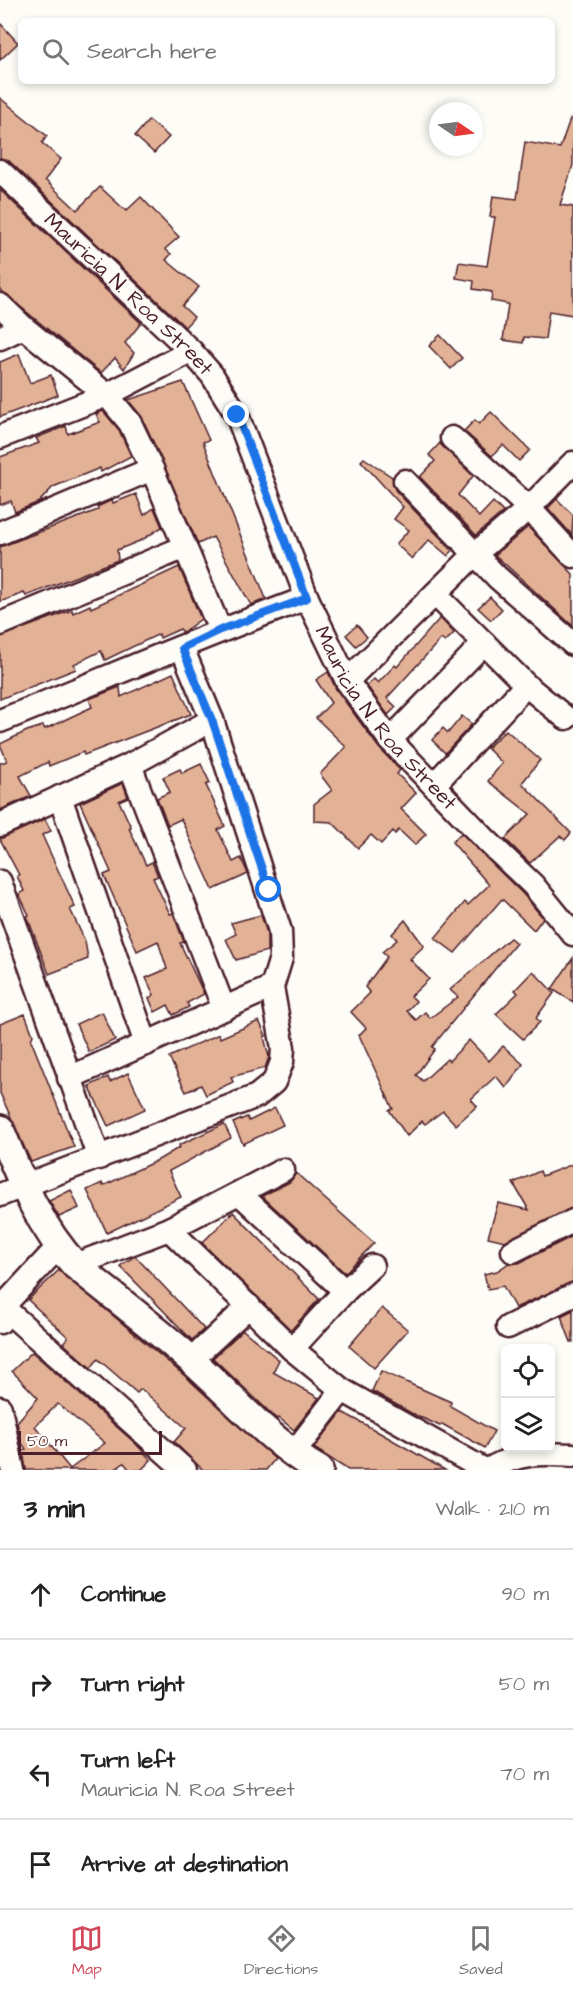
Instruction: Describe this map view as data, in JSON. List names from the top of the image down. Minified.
{"streets":{"street":["Mauricia N. Roa Street"]},"scale_bar":"50 m","north":"right","page":{"search":"Search here","scale":"50 m","heading":["3 min","Walk · 210 m"],"list":[["Continue","90 m"],["Turn right","50 m"],["Turn left","Mauricia N. Roa Street","70 m"],"Arrive at destination"],"nav":["Map","Directions","Saved"]}}
